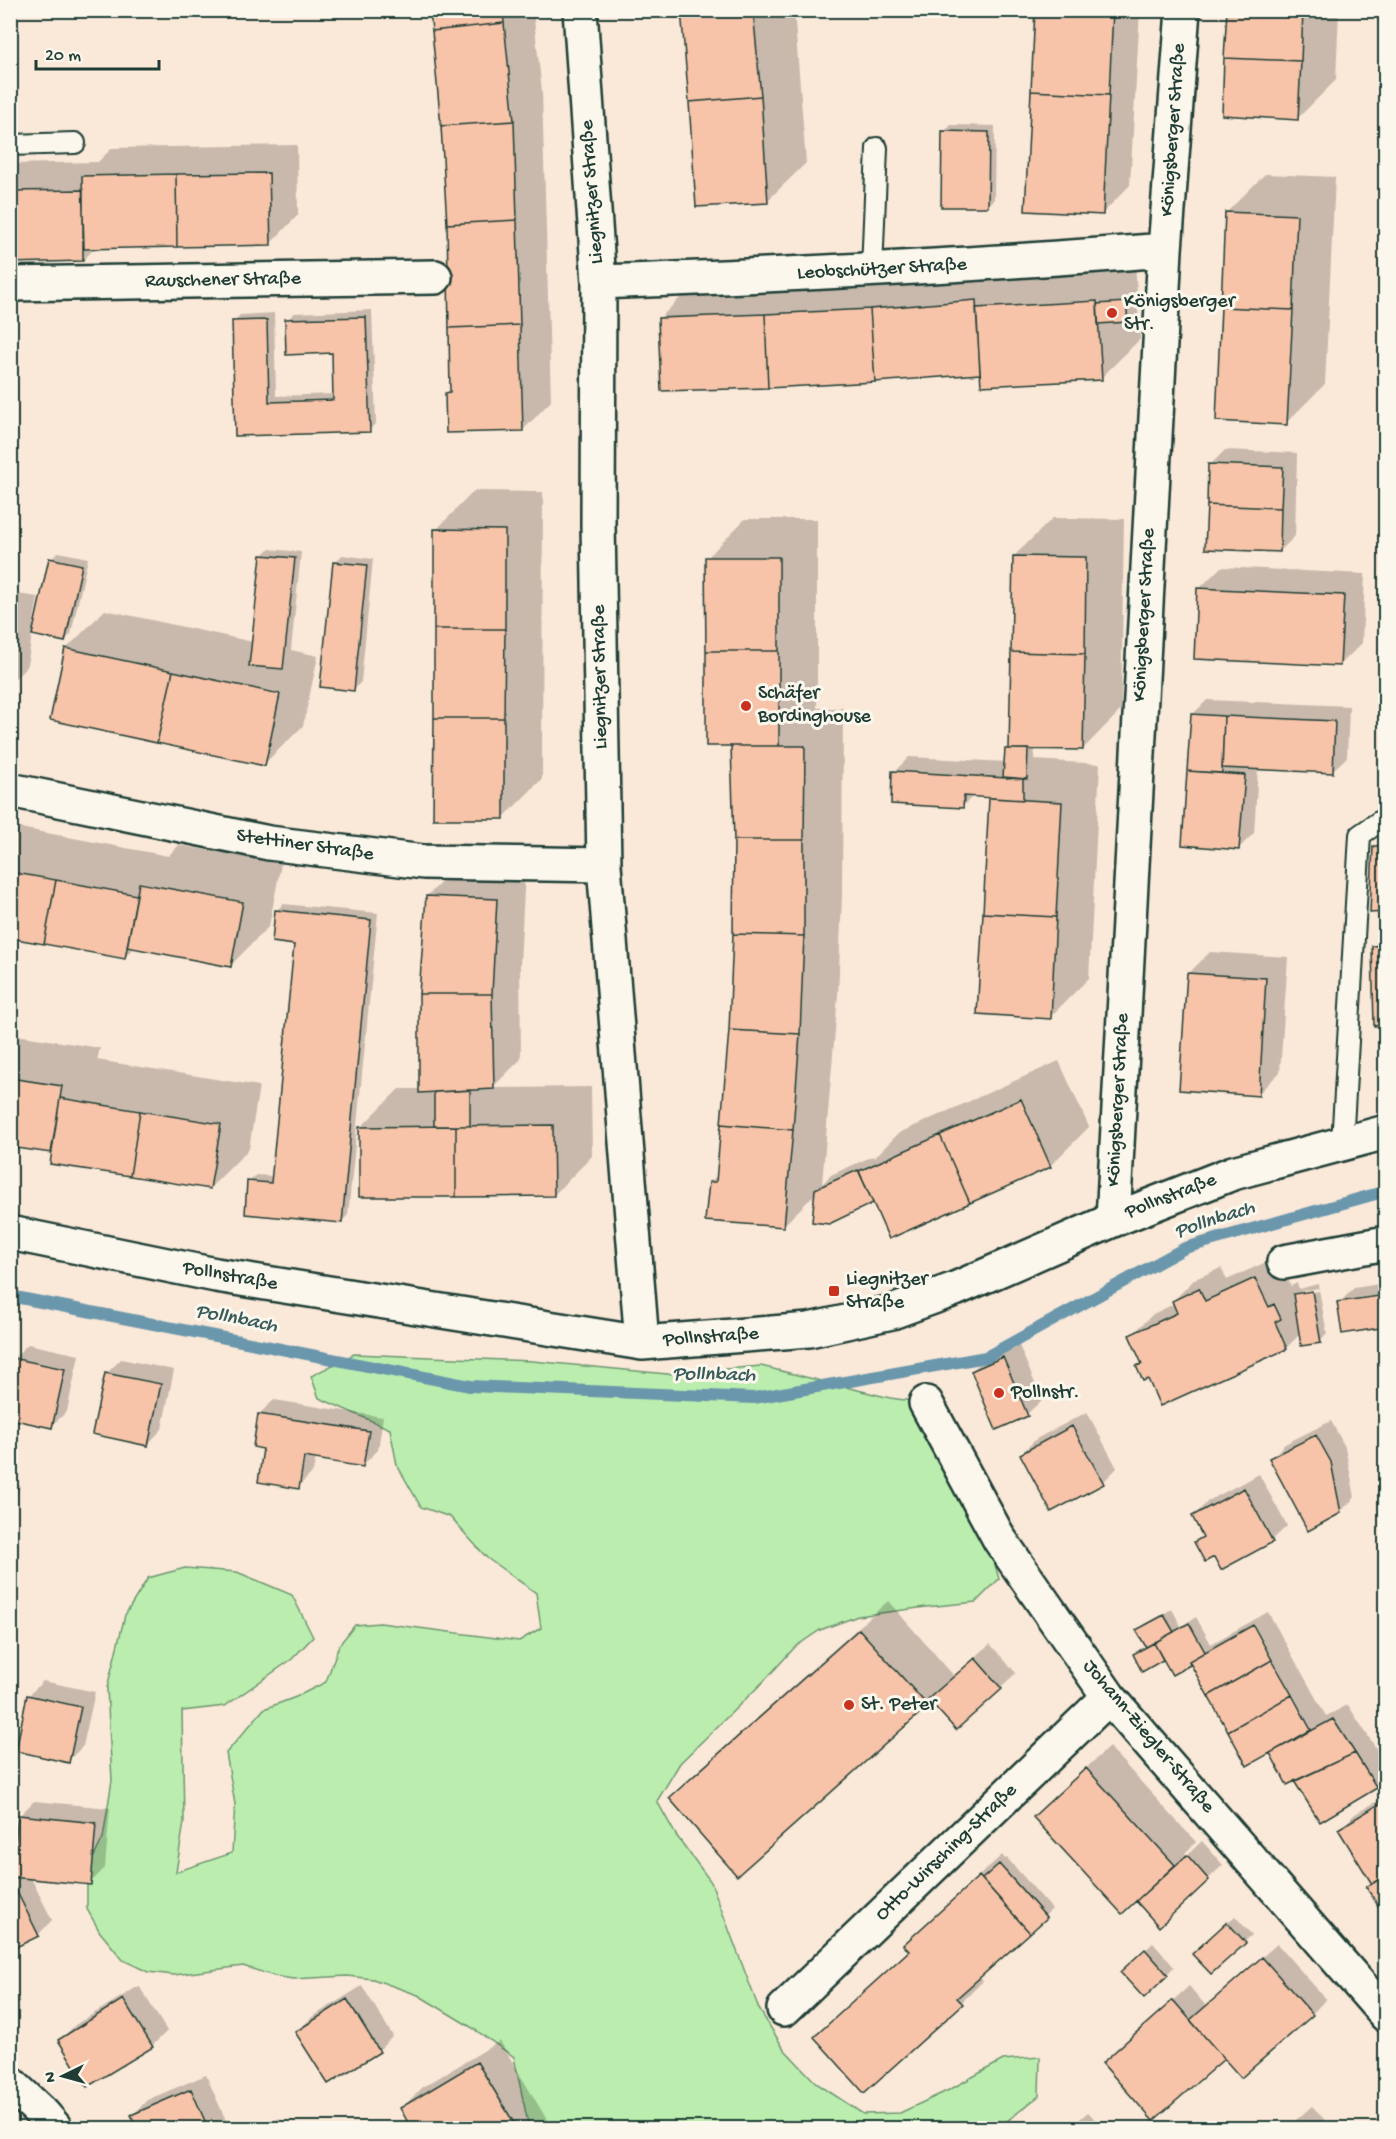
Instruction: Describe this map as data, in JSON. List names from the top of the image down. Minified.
{"streets":{"street":["Königsberger Straße","Liegnitzer Straße","Leobschützer Straße","Rauschener Straße","Stettiner Straße","Pollnstraße","Johann-Ziegler-Straße","Otto-Wirsching-Straße"]},"crossings":[["Königsberger Straße","Leobschützer Straße"],["Königsberger Straße","Pollnstraße"],["Liegnitzer Straße","Leobschützer Straße"],["Liegnitzer Straße","Stettiner Straße"],["Liegnitzer Straße","Pollnstraße"],["Johann-Ziegler-Straße","Otto-Wirsching-Straße"]],"water":["Pollnbach"],"places":{"other":["Königsberger Str.","Schäfer Bordinghouse","Pollnstr.","St. Peter"],"transit":["Liegnitzer Straße"]},"scale_bar":"20 m","north":"left"}
